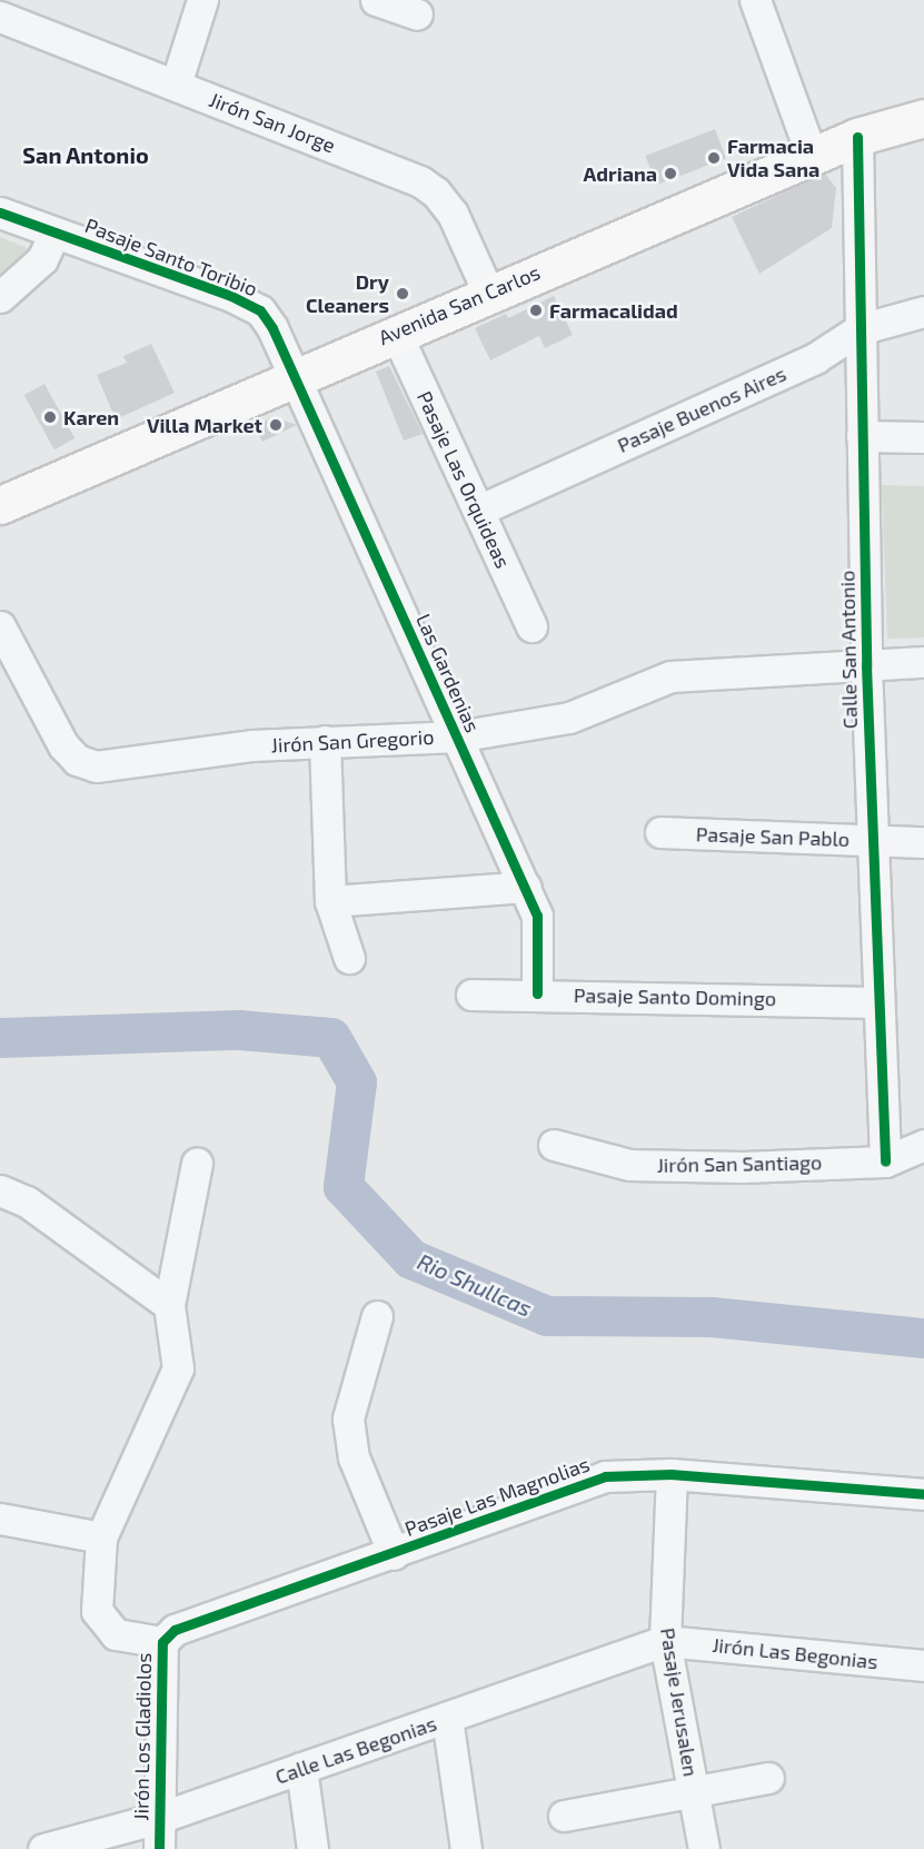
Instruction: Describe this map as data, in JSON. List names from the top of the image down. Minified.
{"streets":{"main road":["Avenida San Carlos"],"street":["Jirón San Jorge","Pasaje Santo Toribio","Pasaje Buenos Aires","Pasaje Las Orquideas","Calle San Antonio","Las Gardenias","Jirón San Gregorio","Pasaje San Pablo","Pasaje Santo Domingo","Jirón San Santiago","Pasaje Las Magnolias","Jirón Las Begonias","Pasaje Jerusalen","Jirón Los Gladiolos","Calle Las Begonias"]},"crossings":[["Jirón San Jorge","Avenida San Carlos"],["Pasaje Santo Toribio","Avenida San Carlos"],["Pasaje Santo Toribio","Las Gardenias"],["Avenida San Carlos","Pasaje Las Orquideas"],["Avenida San Carlos","Calle San Antonio"],["Avenida San Carlos","Las Gardenias"],["Pasaje Buenos Aires","Pasaje Las Orquideas"],["Pasaje Buenos Aires","Calle San Antonio"],["Calle San Antonio","Jirón San Gregorio"],["Calle San Antonio","Pasaje San Pablo"],["Calle San Antonio","Pasaje Santo Domingo"],["Calle San Antonio","Jirón San Santiago"],["Las Gardenias","Jirón San Gregorio"],["Las Gardenias","Pasaje Santo Domingo"],["Pasaje Las Magnolias","Pasaje Jerusalen"],["Pasaje Las Magnolias","Jirón Los Gladiolos"],["Jirón Las Begonias","Pasaje Jerusalen"],["Jirón Las Begonias","Calle Las Begonias"],["Pasaje Jerusalen","Calle Las Begonias"],["Jirón Los Gladiolos","Calle Las Begonias"]],"districts":["San Antonio"],"water":["Rio Shullcas"],"places":["Farmacia Vida Sana","Adriana","Dry Cleaners","Farmacalidad","Karen","Villa Market"]}
